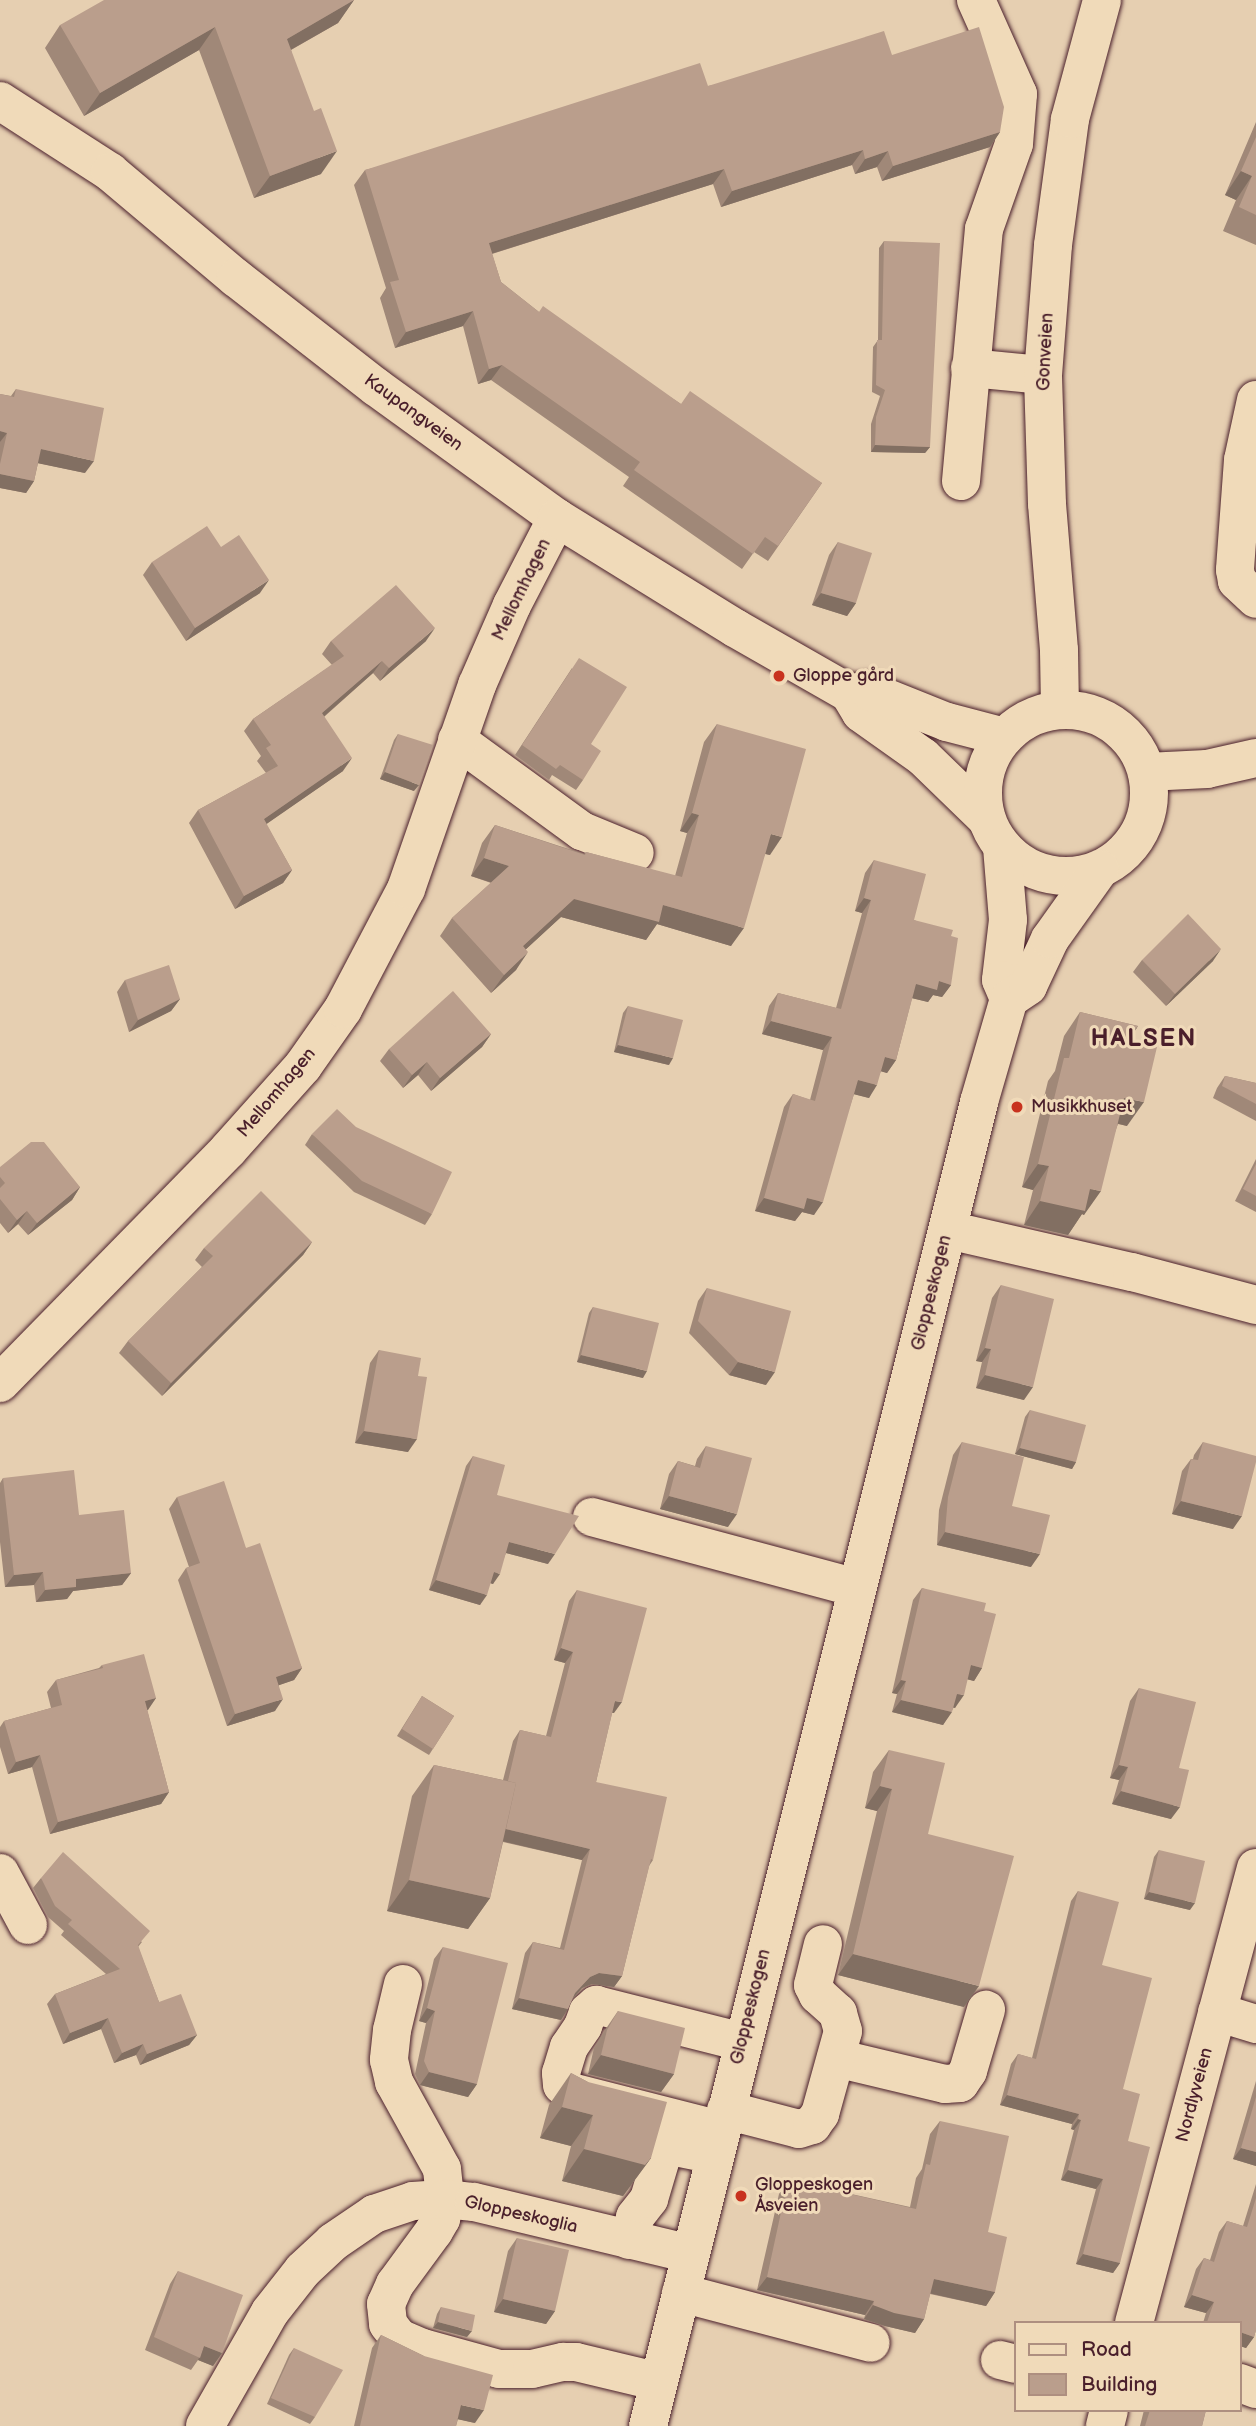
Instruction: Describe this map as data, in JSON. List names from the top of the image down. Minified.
{"streets":{"street":["Gonveien","Kaupangveien","Mellomhagen","Gloppeskogen","Nordlyveien","Gloppeskoglia"]},"crossings":[["Gonveien","Kaupangveien"],["Gonveien","Gloppeskogen"],["Kaupangveien","Mellomhagen"],["Kaupangveien","Gloppeskogen"],["Gloppeskogen","Gloppeskoglia"]],"districts":["HALSEN"],"places":["Gloppe gård","Musikkhuset","Gloppeskogen Åsveien"],"legend":["Road","Building"]}
